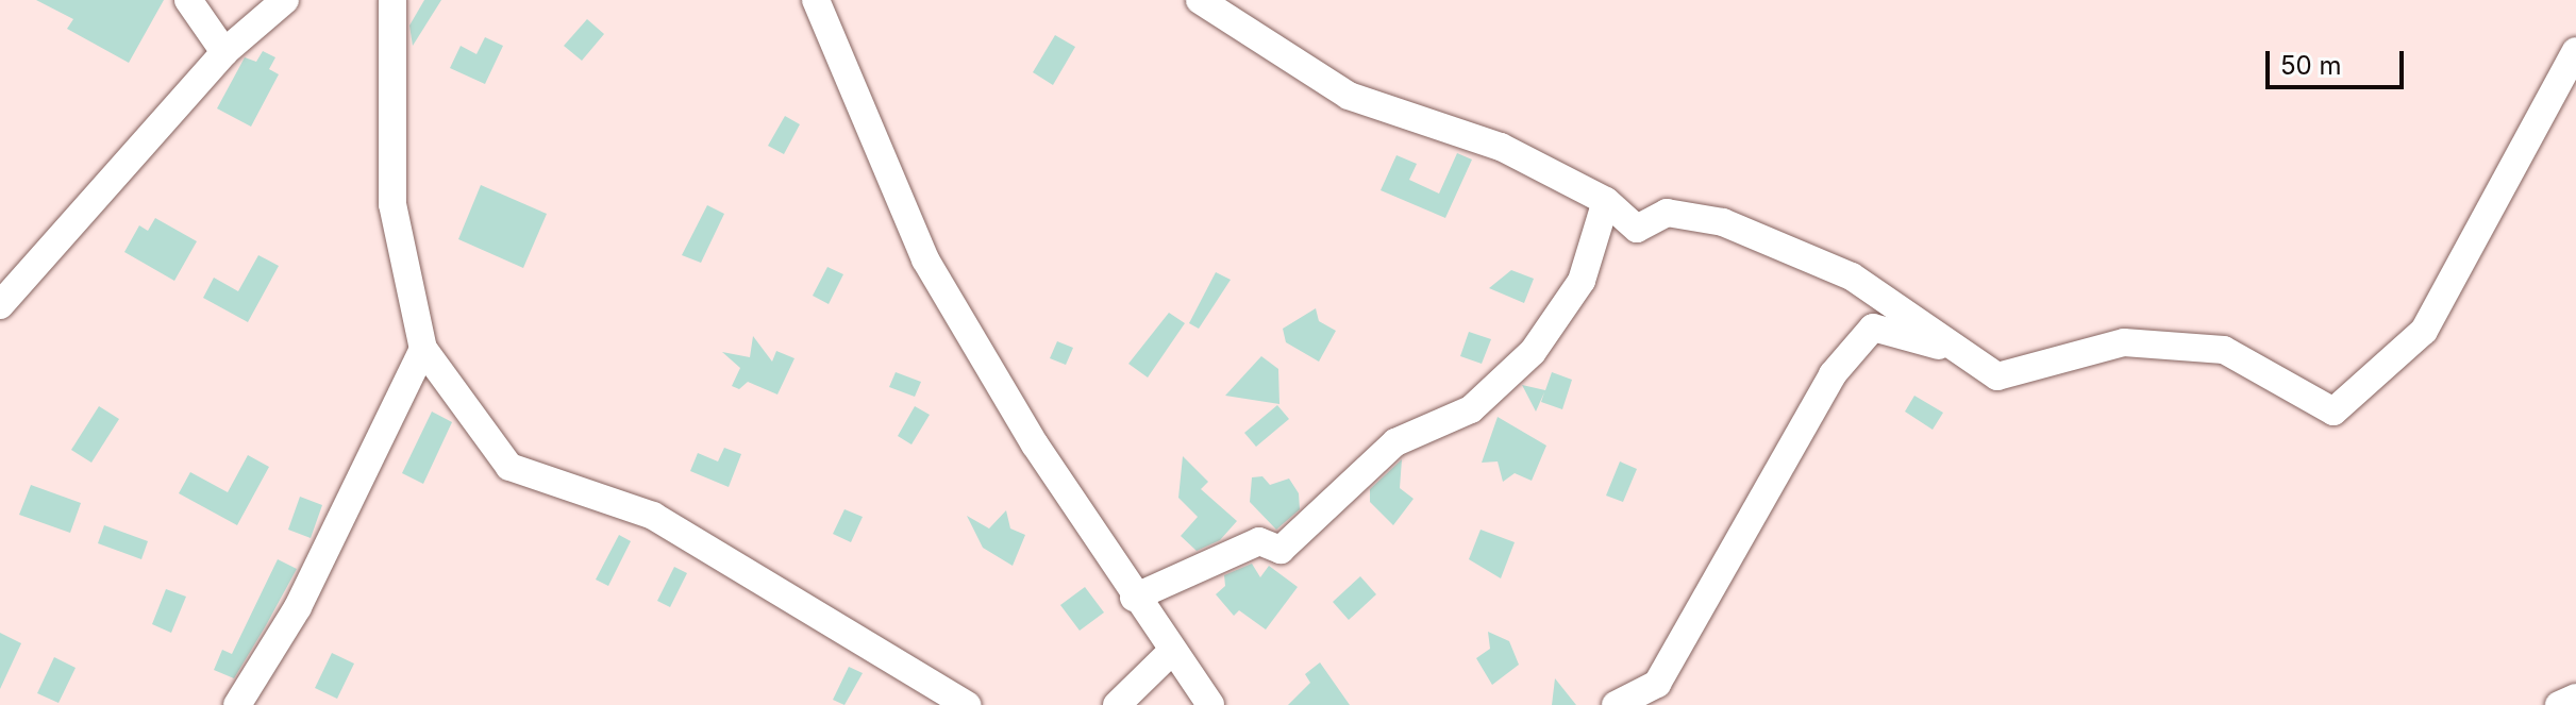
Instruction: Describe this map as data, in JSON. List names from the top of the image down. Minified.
{"scale_bar":"50 m"}
